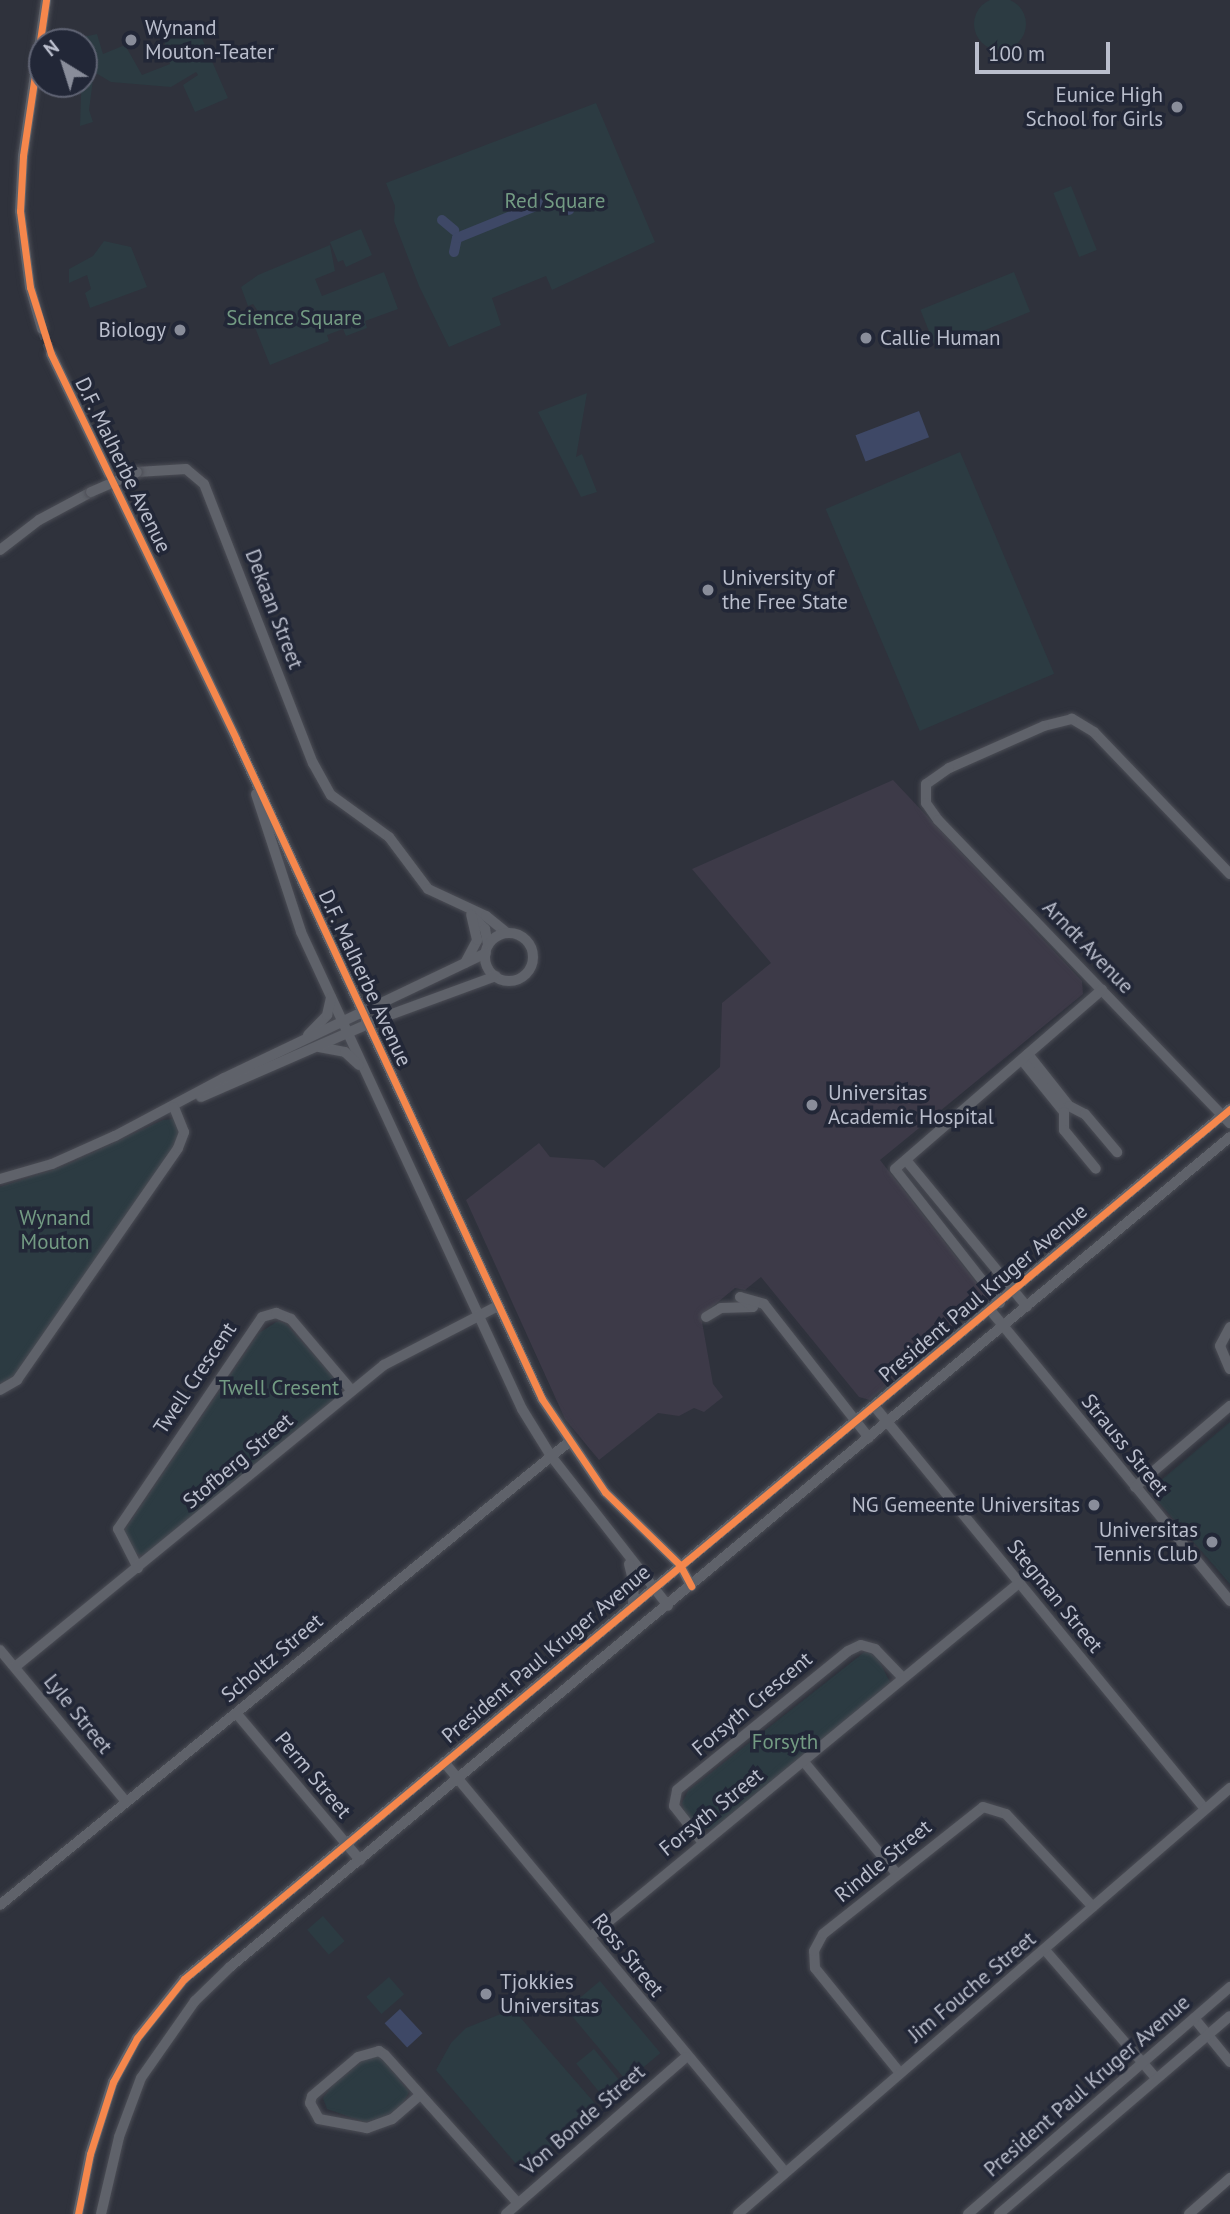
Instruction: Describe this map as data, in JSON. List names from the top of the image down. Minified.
{"streets":{"street":["D.F. Malherbe Avenue","Dekaan Street","Arndt Avenue","President Paul Kruger Avenue","Twell Crescent","Strauss Street","Stofberg Street","Stegman Street","Scholtz Street","Forsyth Crescent","Lyle Street","Perm Street","Forsyth Street","Rindle Street","Ross Street","Jim Fouche Street","Von Bonde Street"]},"crossings":[["D.F. Malherbe Avenue","President Paul Kruger Avenue"],["D.F. Malherbe Avenue","Stofberg Street"],["D.F. Malherbe Avenue","Scholtz Street"],["Arndt Avenue","President Paul Kruger Avenue"],["President Paul Kruger Avenue","Strauss Street"],["President Paul Kruger Avenue","Stegman Street"],["President Paul Kruger Avenue","Perm Street"],["President Paul Kruger Avenue","Ross Street"],["Twell Crescent","Stofberg Street"],["Stofberg Street","Lyle Street"],["Stegman Street","Forsyth Street"],["Stegman Street","Jim Fouche Street"],["Scholtz Street","Lyle Street"],["Scholtz Street","Perm Street"],["Forsyth Crescent","Forsyth Street"],["Forsyth Street","Ross Street"],["Rindle Street","Jim Fouche Street"],["Ross Street","Jim Fouche Street"],["Ross Street","Von Bonde Street"]],"parks":["Red Square","Science Square","Wynand Mouton","Twell Cresent","Forsyth"],"places":["Wynand Mouton-Teater","Eunice High School for Girls","Biology","Callie Human","University of the Free State","Universitas Academic Hospital","NG Gemeente Universitas","Universitas Tennis Club","Tjokkies Universitas"],"scale_bar":"100 m","north":"top left"}
